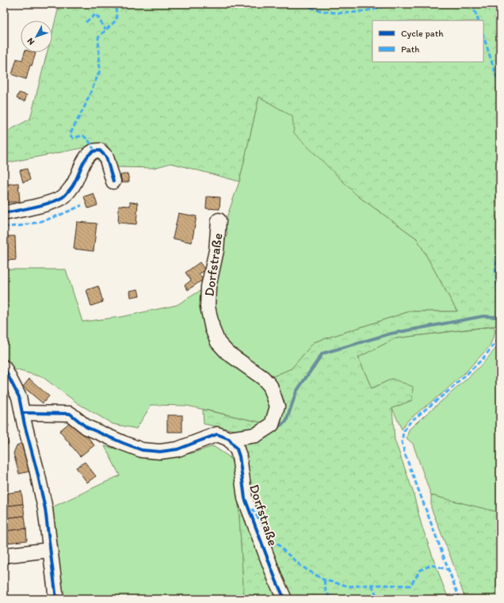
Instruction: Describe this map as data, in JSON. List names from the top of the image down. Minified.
{"streets":{"street":["Dorfstraße"]},"legend":["Cycle path","Path"],"north":"bottom left"}
